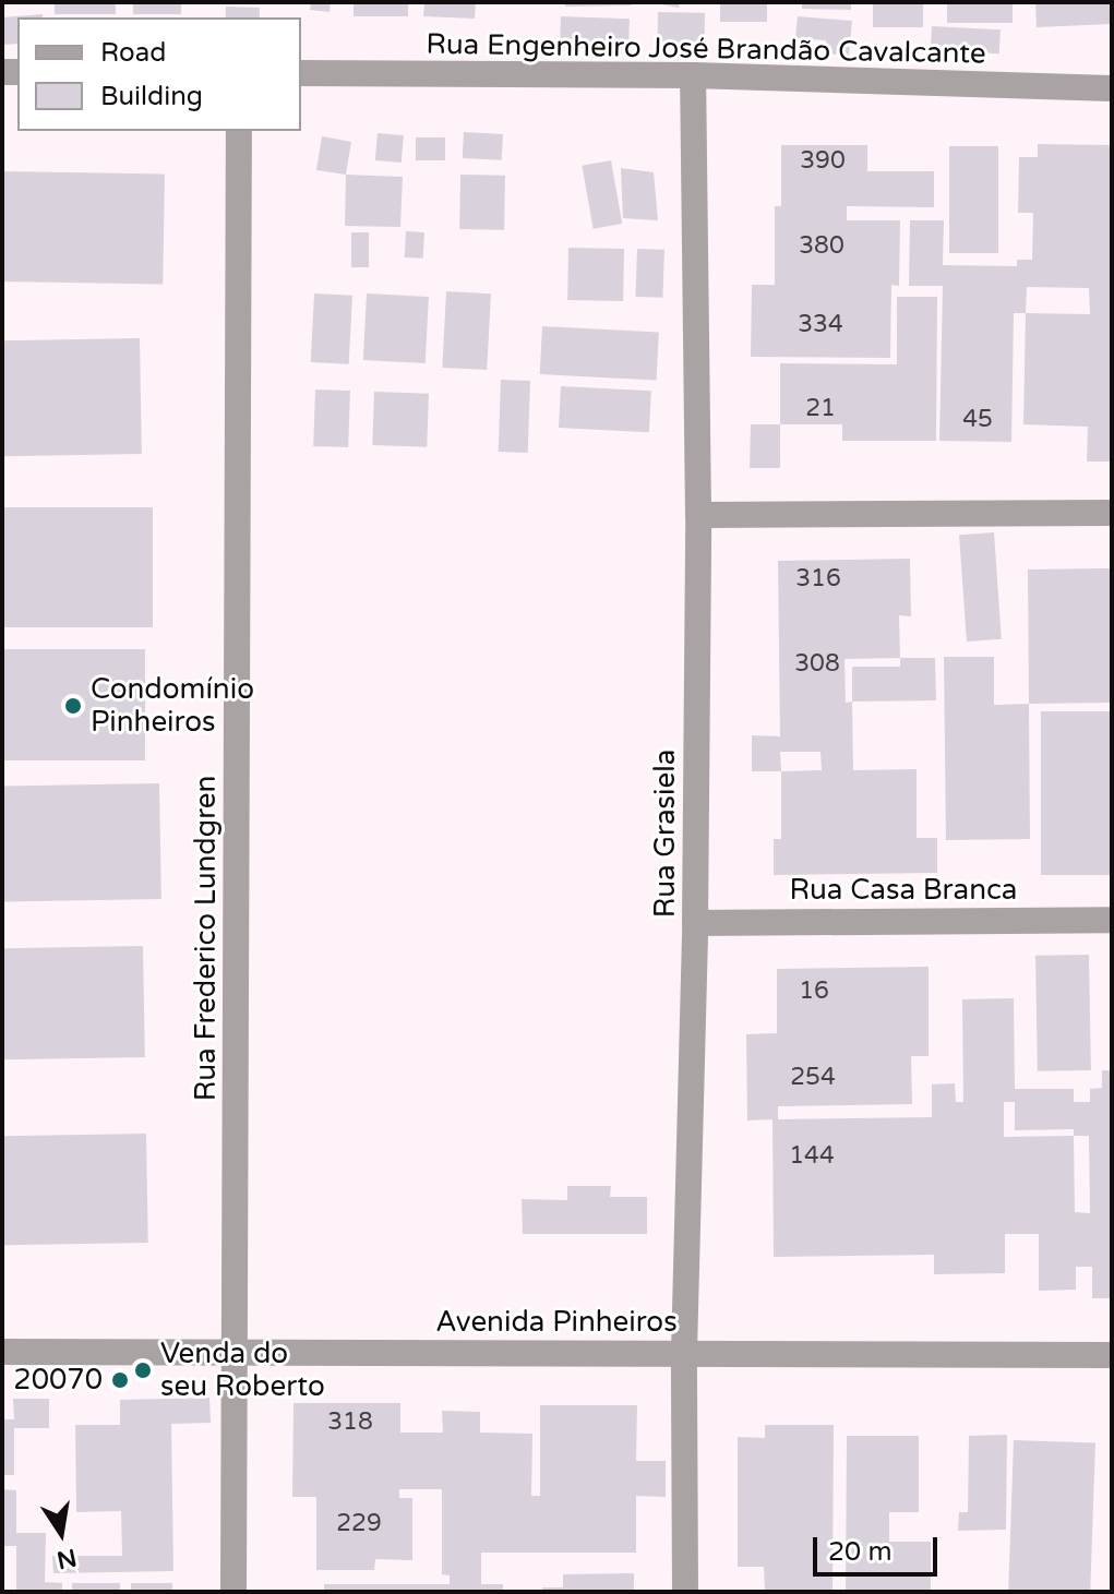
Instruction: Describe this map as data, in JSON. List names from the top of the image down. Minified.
{"streets":{"street":["Rua Engenheiro José Brandão Cavalcante","Rua Grasiela","Rua Casa Branca","Rua Frederico Lundgren","Avenida Pinheiros"]},"crossings":[["Rua Engenheiro José Brandão Cavalcante","Rua Grasiela"],["Rua Grasiela","Rua Casa Branca"],["Rua Grasiela","Avenida Pinheiros"],["Rua Frederico Lundgren","Avenida Pinheiros"]],"places":["Condomínio Pinheiros","Venda do seu Roberto","20070"],"house_numbers":["390","380","334","21","45","316","308","16","254","144","318","229"],"legend":["Road","Building"],"scale_bar":"20 m","north":"bottom"}
